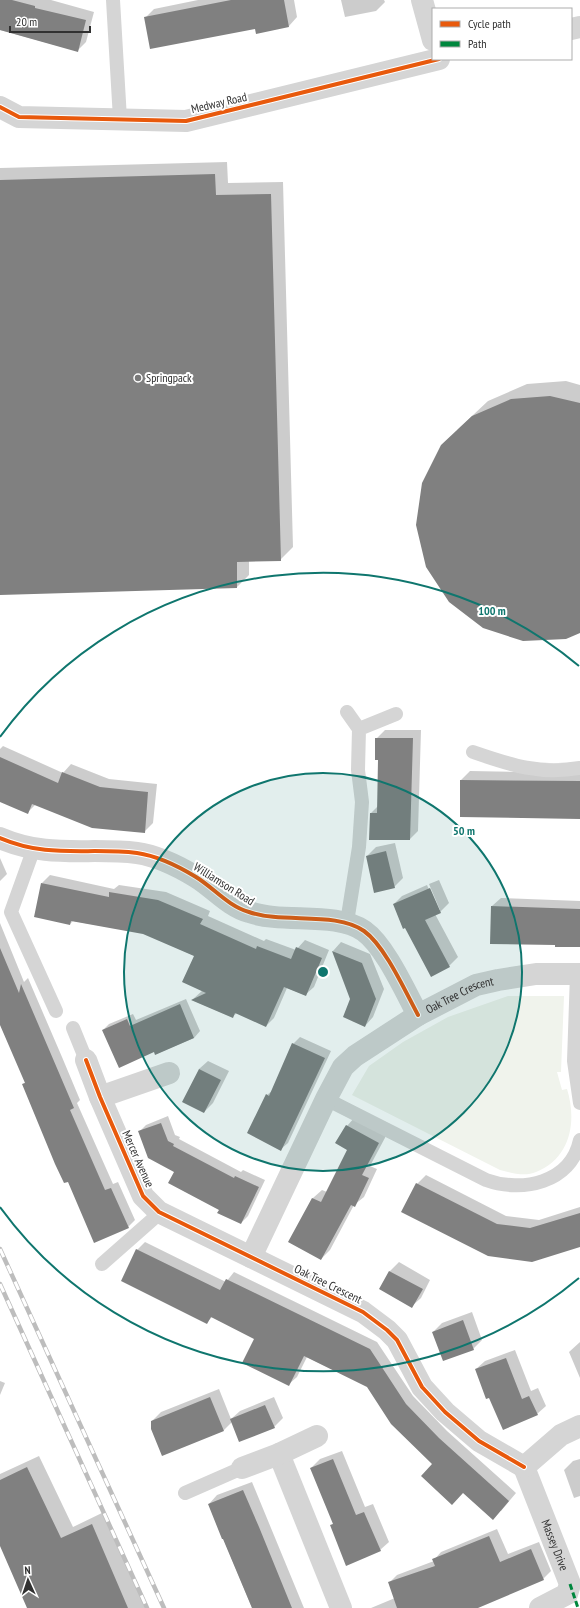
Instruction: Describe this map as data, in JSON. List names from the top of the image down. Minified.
{"streets":{"street":["Medway Road","Williamson Road","Oak Tree Crescent","Mercer Avenue","Massey Drive"]},"crossings":[["Williamson Road","Oak Tree Crescent"],["Oak Tree Crescent","Mercer Avenue"],["Oak Tree Crescent","Massey Drive"]],"places":["Springpack"],"legend":["Cycle path","Path"],"scale_bar":"20 m","north":"top","rings":["100 m","50 m"]}
